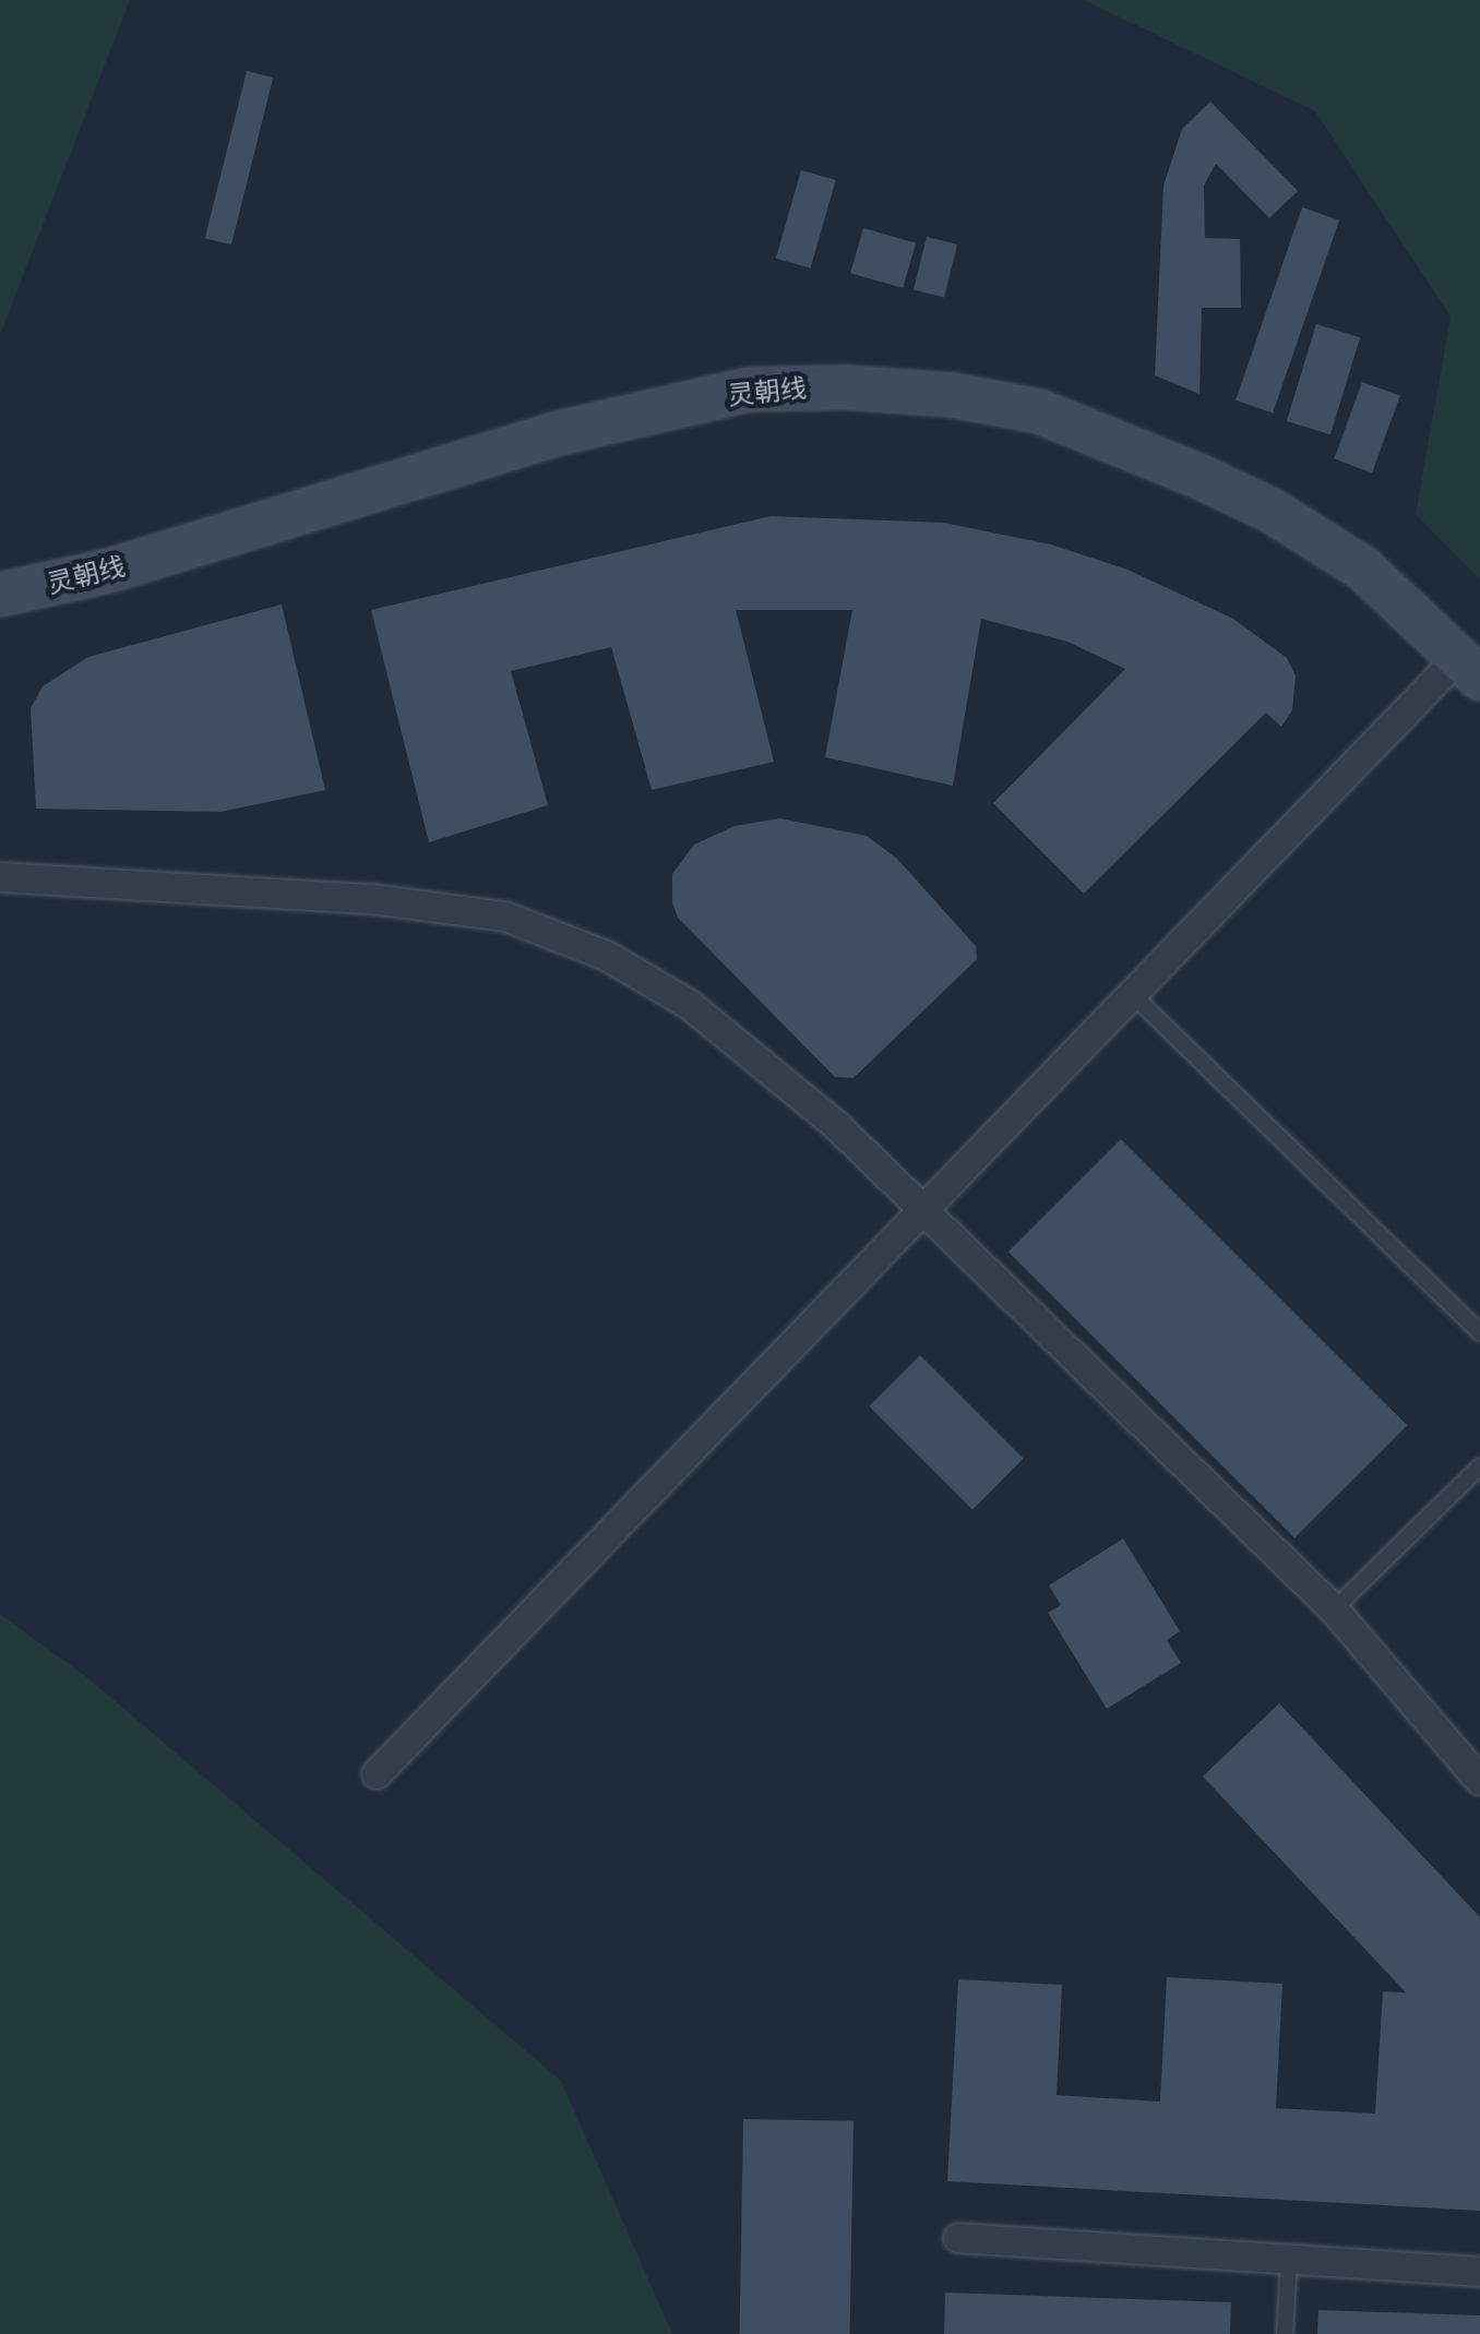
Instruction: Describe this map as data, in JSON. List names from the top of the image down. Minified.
{"streets":{"main road":["灵朝线"]}}
